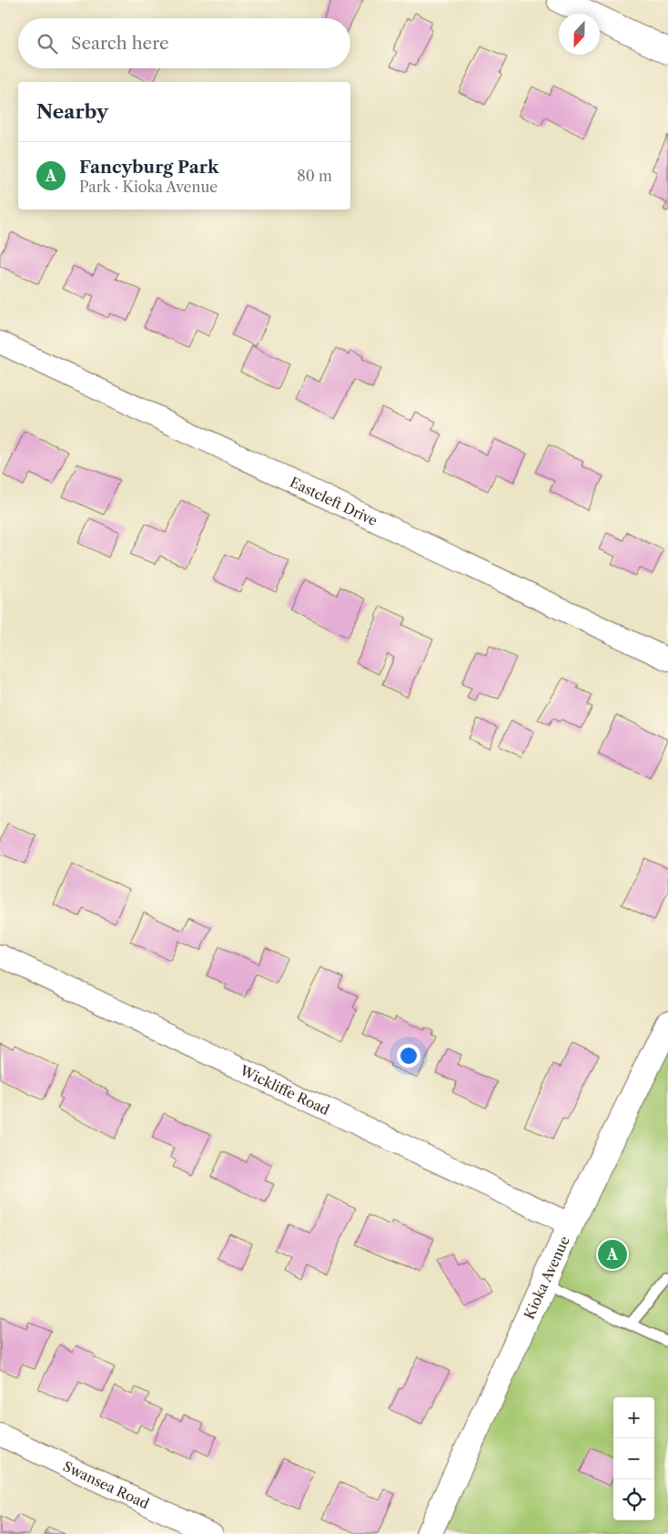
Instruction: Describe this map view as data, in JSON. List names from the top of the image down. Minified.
{"streets":{"street":["Eastcleft Drive","Wickliffe Road","Kioka Avenue","Swansea Road"]},"crossings":[["Wickliffe Road","Kioka Avenue"]],"north":"bottom","page":{"search":"Search here","heading":"Nearby","list":[{"mark":"A","name":"Fancyburg Park","note":"Park · Kioka Avenue","value":"80 m"}],"pins":"A","map_buttons":["+","−"]}}
